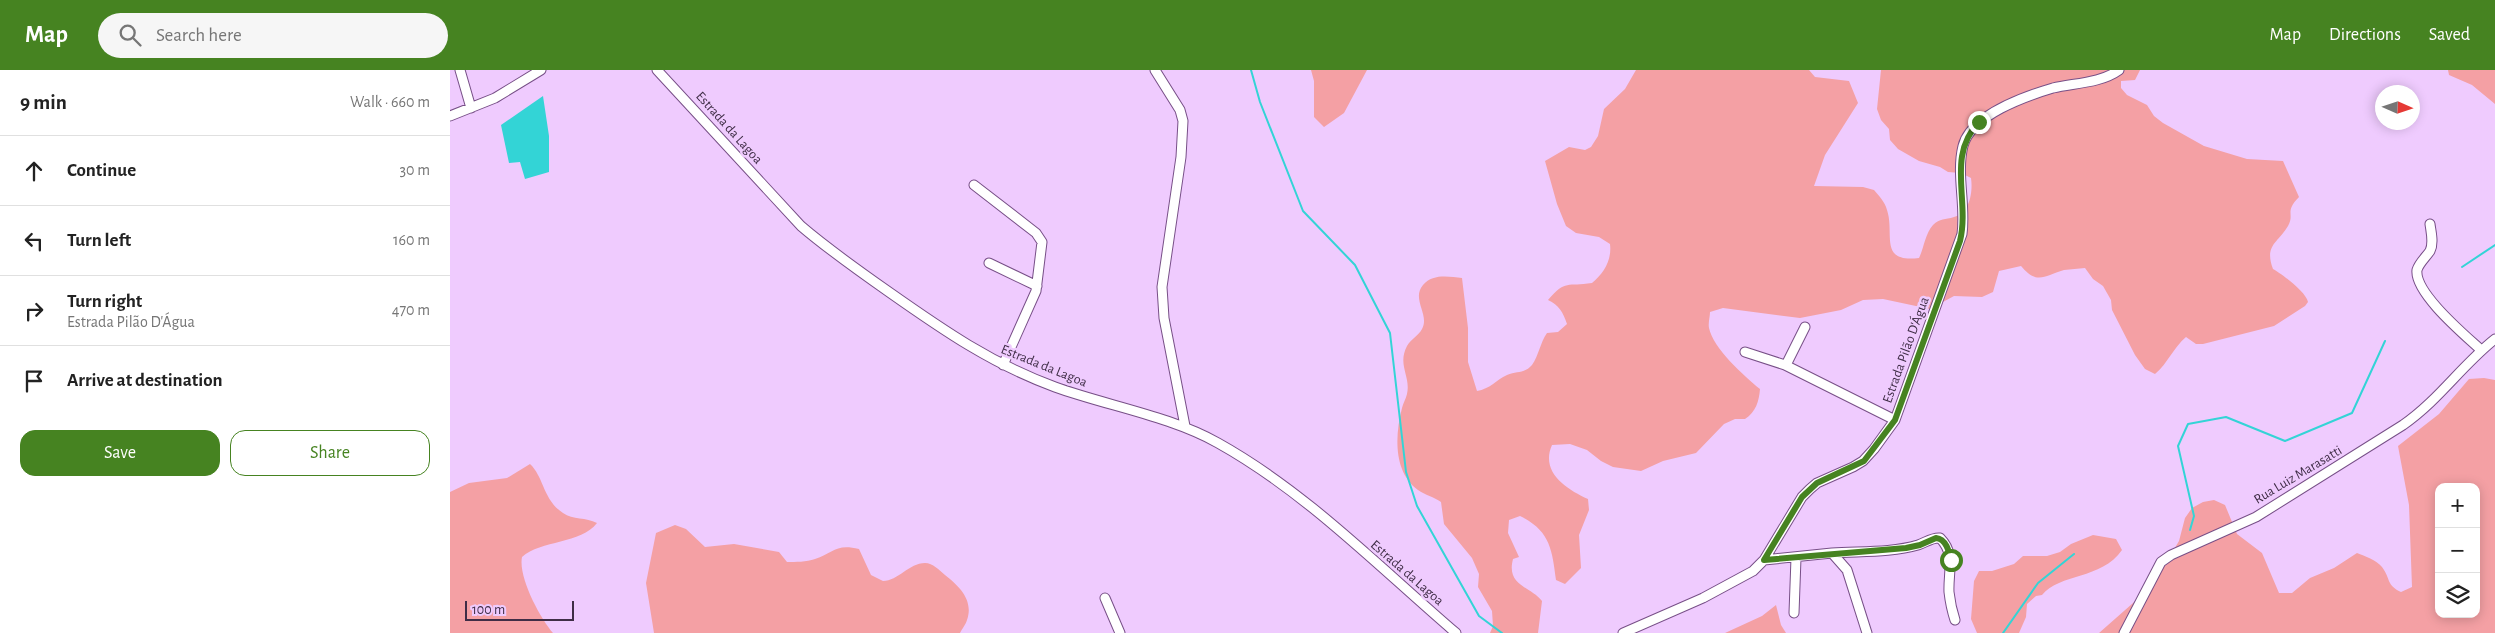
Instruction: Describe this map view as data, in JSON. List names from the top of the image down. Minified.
{"streets":{"street":["Estrada da Lagoa","Estrada Pilão D'Água","Rua Luiz Marasatti"]},"scale_bar":"100 m","north":"right","page":{"header":"Map","search":"Search here","nav":["Map","Directions","Saved"],"heading":["9 min","Walk · 660 m"],"list":[["Continue","30 m"],["Turn left","160 m"],["Turn right","Estrada Pilão D'Água","470 m"],"Arrive at destination"],"buttons":["Save","Share"],"map_buttons":["+","−"],"scale":"100 m"}}
